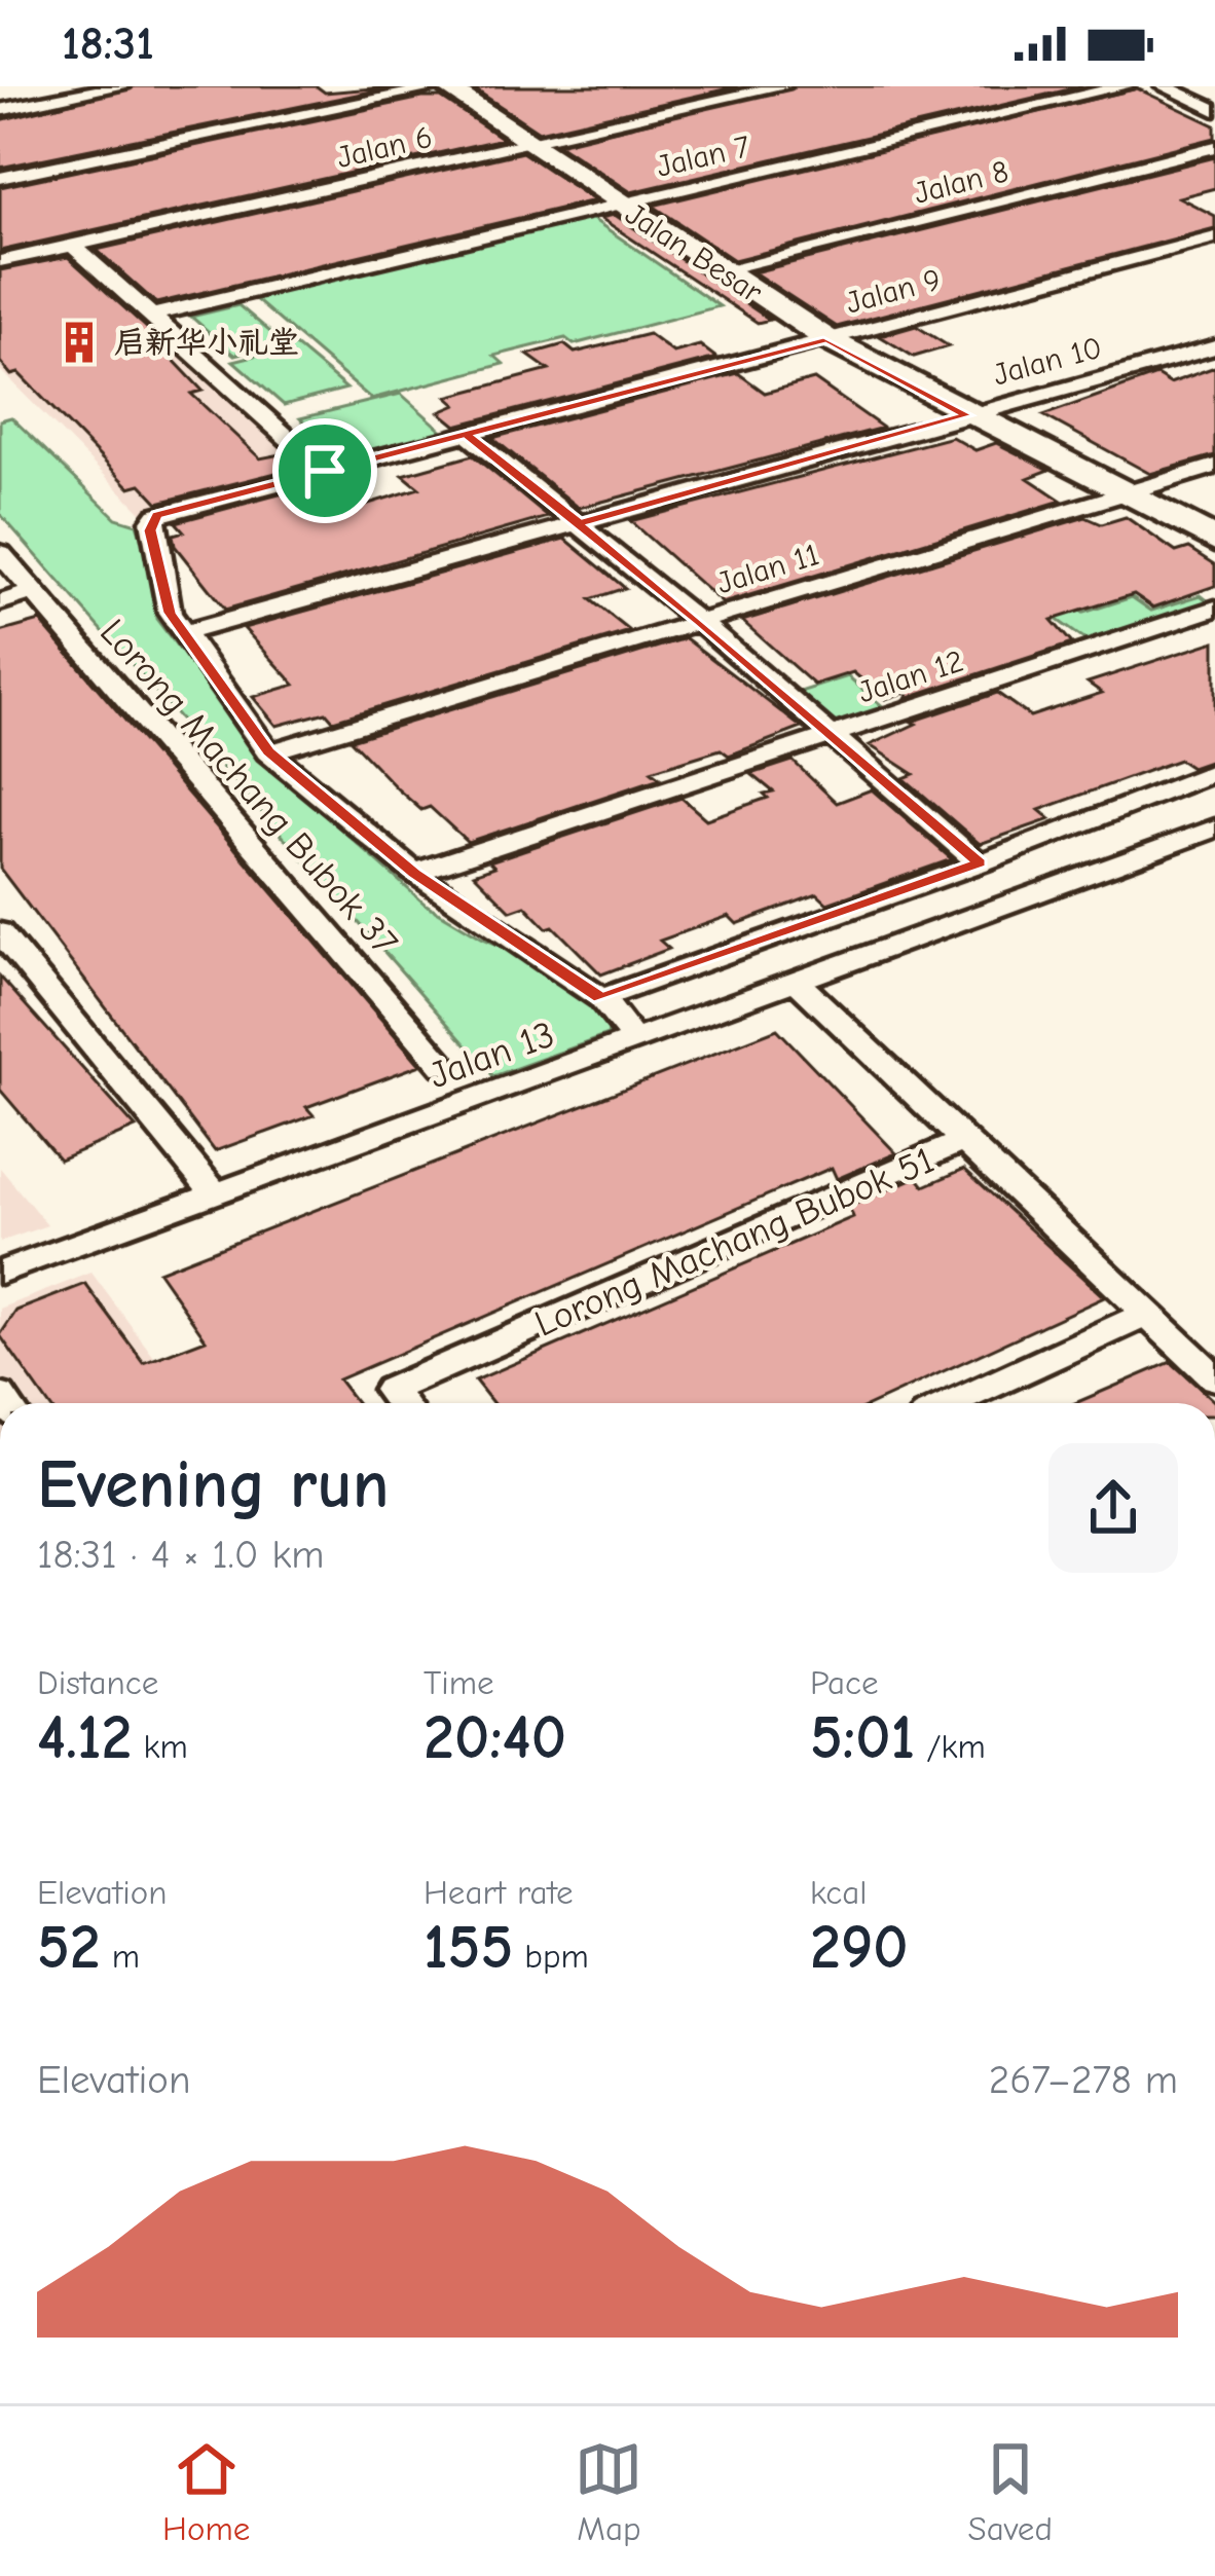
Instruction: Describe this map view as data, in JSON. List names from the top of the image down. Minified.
{"streets":{"main road":["Jalan Besar"],"street":["Jalan 6","Jalan 7","Jalan 8","Jalan 9","Jalan 10","Jalan 11","Jalan 12","Lorong Machang Bubok 37","Jalan 13","Lorong Machang Bubok 51"]},"crossings":[["Jalan 6","Jalan Besar"],["Jalan 7","Jalan Besar"],["Jalan 8","Jalan Besar"],["Jalan Besar","Jalan 9"],["Jalan Besar","Jalan 10"],["Jalan Besar","Jalan 11"],["Jalan 9","Jalan 10"],["Jalan 13","Lorong Machang Bubok 51"]],"places":{"building":["启新华小礼堂"]},"page":{"status":"18:31","heading":["Evening run","18:31 · 4 × 1.0 km"],"stats":[["Distance","4.12 km"],["Time","20:40"],["Pace","5:01 /km"],["Elevation","52 m"],["Heart rate","155 bpm"],["kcal","290"]],"chart":["Elevation","267–278 m"],"tabs":["Home","Map","Saved"]}}
